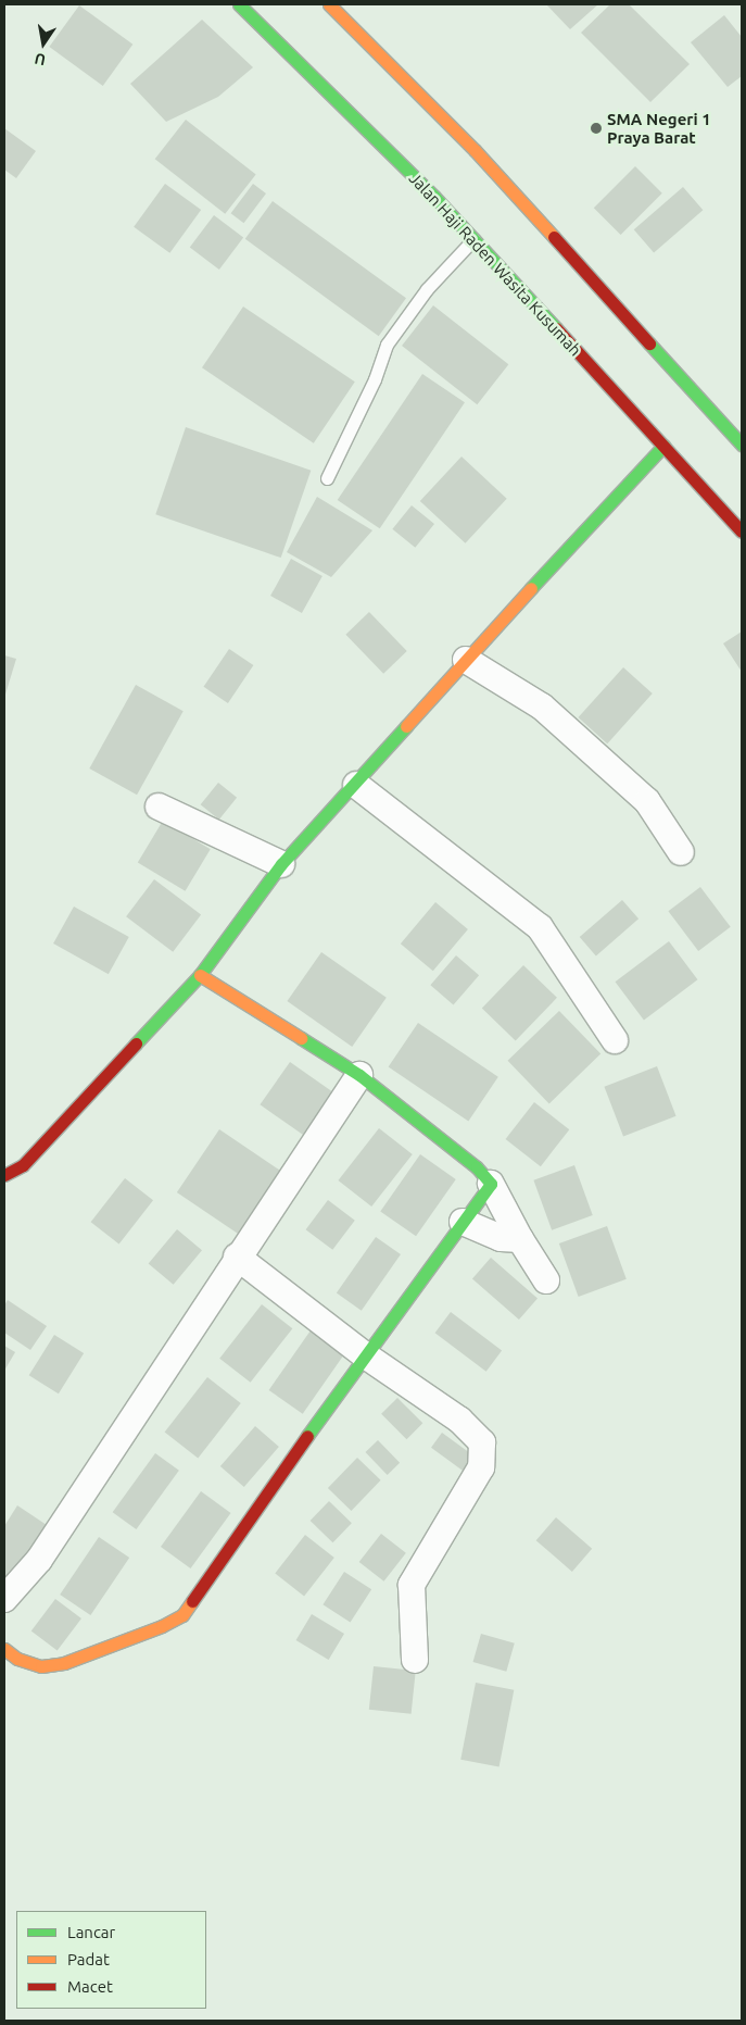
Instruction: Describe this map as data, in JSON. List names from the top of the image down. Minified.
{"streets":{"main road":["Jalan Haji Raden Wasita Kusumah"]},"places":["SMA Negeri 1 Praya Barat"],"legend":["Lancar","Padat","Macet"],"north":"bottom"}
